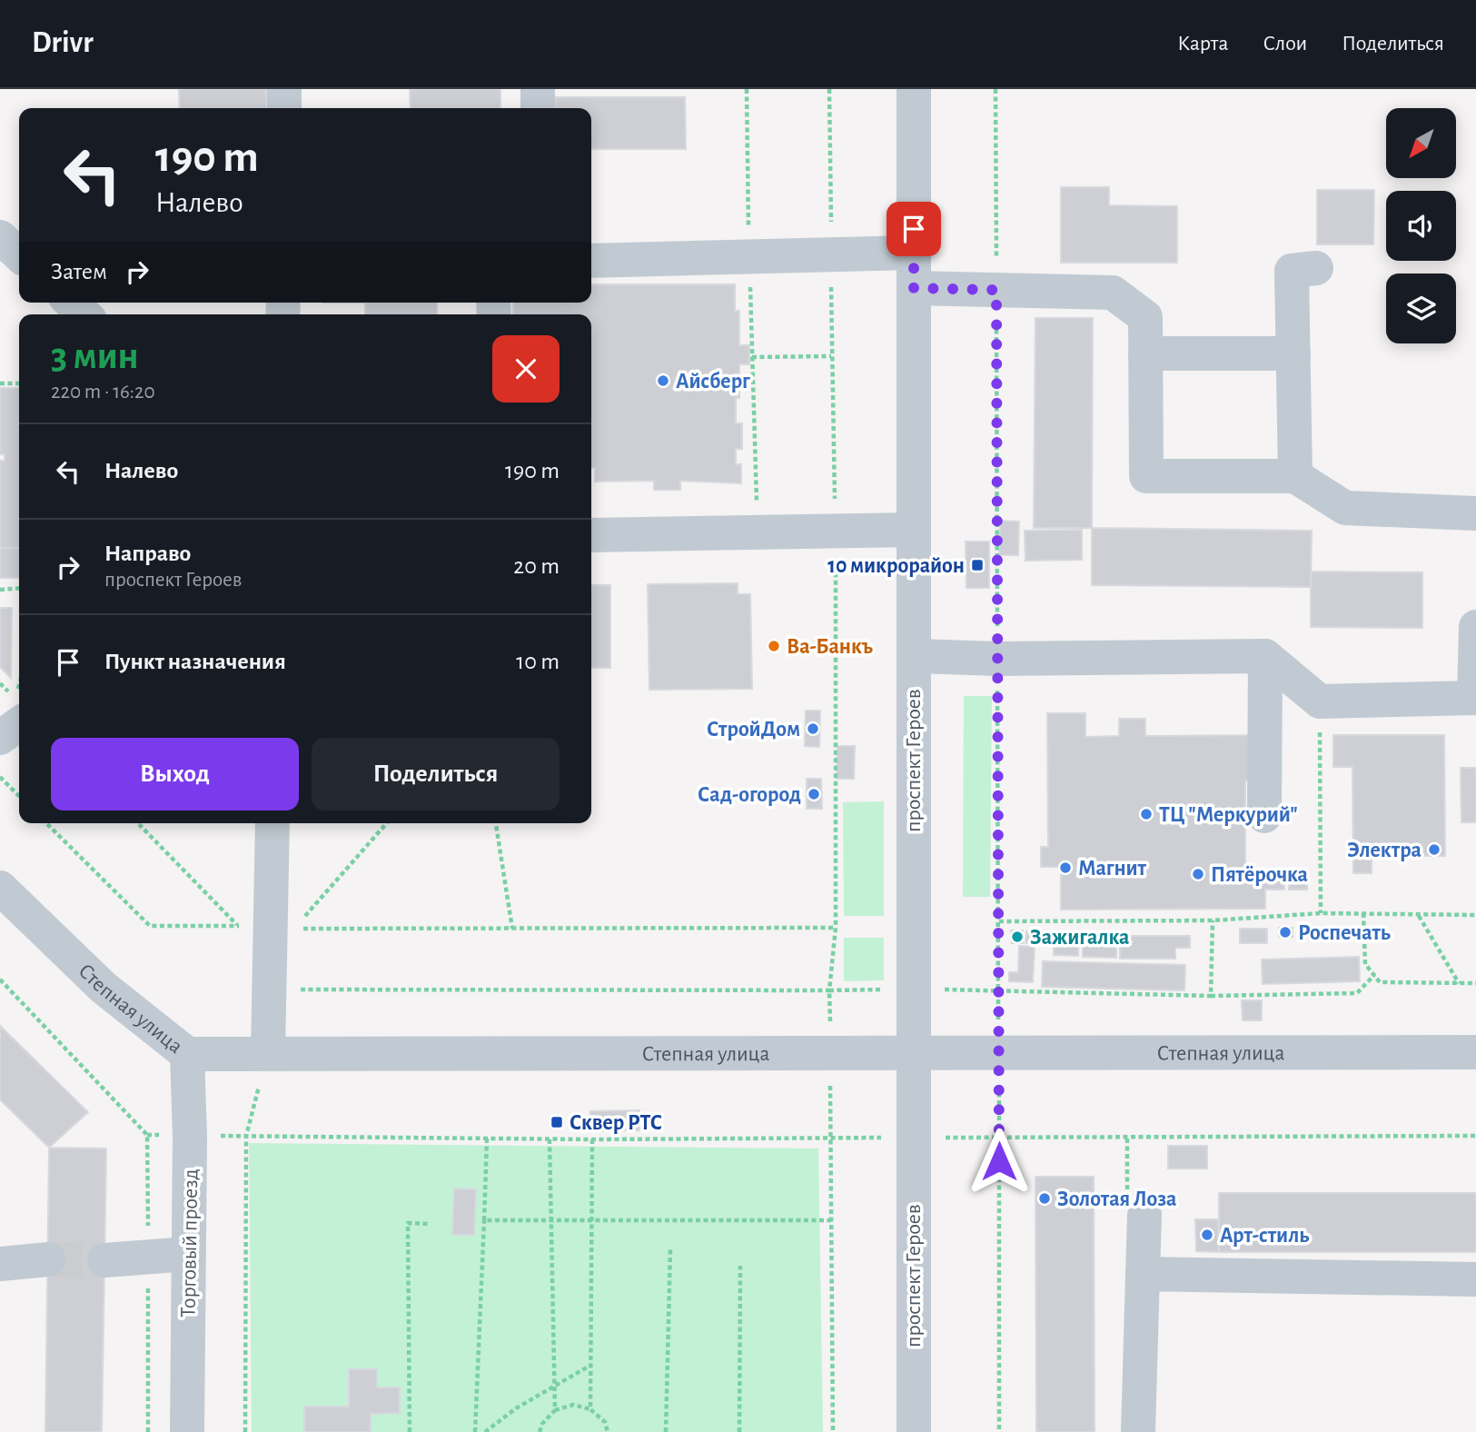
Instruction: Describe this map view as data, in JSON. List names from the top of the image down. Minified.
{"streets":{"street":["проспект Героев","Степная улица","Торговый проезд"]},"crossings":[["проспект Героев","Степная улица"],["Степная улица","Торговый проезд"]],"places":{"other":["Айсберг","Ва-Банкъ","СтройДом","Сад-огород","ТЦ \"Меркурий\"","Электра","Магнит","Пятёрочка","Роспечать","Зажигалка","Золотая Лоза","Арт-стиль"],"transit":["10 микрорайон","Сквер РТС"]},"north":"bottom left","page":{"header":"Drivr","nav":["Карта","Слои","Поделиться"],"turn":["190 m","Налево"],"then":"Затем","heading":["3 мин","220 m · 16:20"],"list":[{"name":"Налево","value":"190 m"},{"name":"Направо","note":"проспект Героев","value":"20 m"},{"name":"Пункт назначения","value":"10 m"}],"buttons":["Выход","Поделиться"]}}
